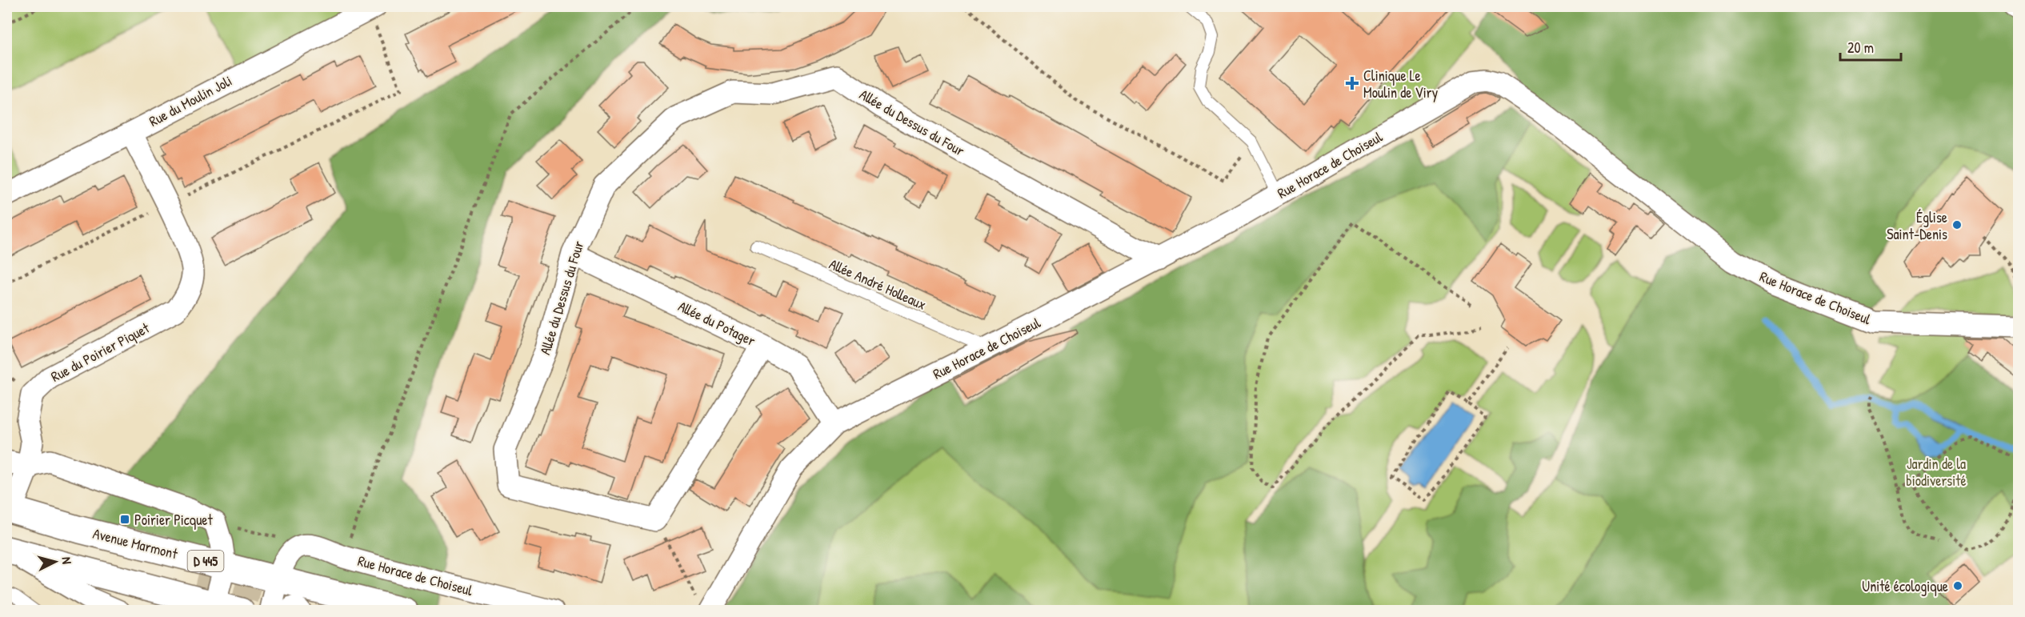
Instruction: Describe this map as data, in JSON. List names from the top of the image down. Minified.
{"streets":{"main road":["Avenue Marmont","D 445"],"street":["Rue du Moulin Joli","Allée du Dessus du Four","Rue Horace de Choiseul","Allée du Potager","Rue du Poirier Piquet"],"lane":["Allée André Holleaux"]},"crossings":[["Rue du Moulin Joli","Rue du Poirier Piquet"],["Allée du Dessus du Four","Rue Horace de Choiseul"],["Allée du Dessus du Four","Allée du Potager"],["Rue Horace de Choiseul","Allée André Holleaux"],["Rue Horace de Choiseul","Allée du Potager"],["Rue du Poirier Piquet","Avenue Marmont"]],"parks":["Jardin de la biodiversité"],"places":{"health":["Clinique Le Moulin de Viry"],"other":["Église Saint-Denis","Unité écologique"],"transit":["Poirier Picquet"]},"scale_bar":"20 m","north":"right"}
